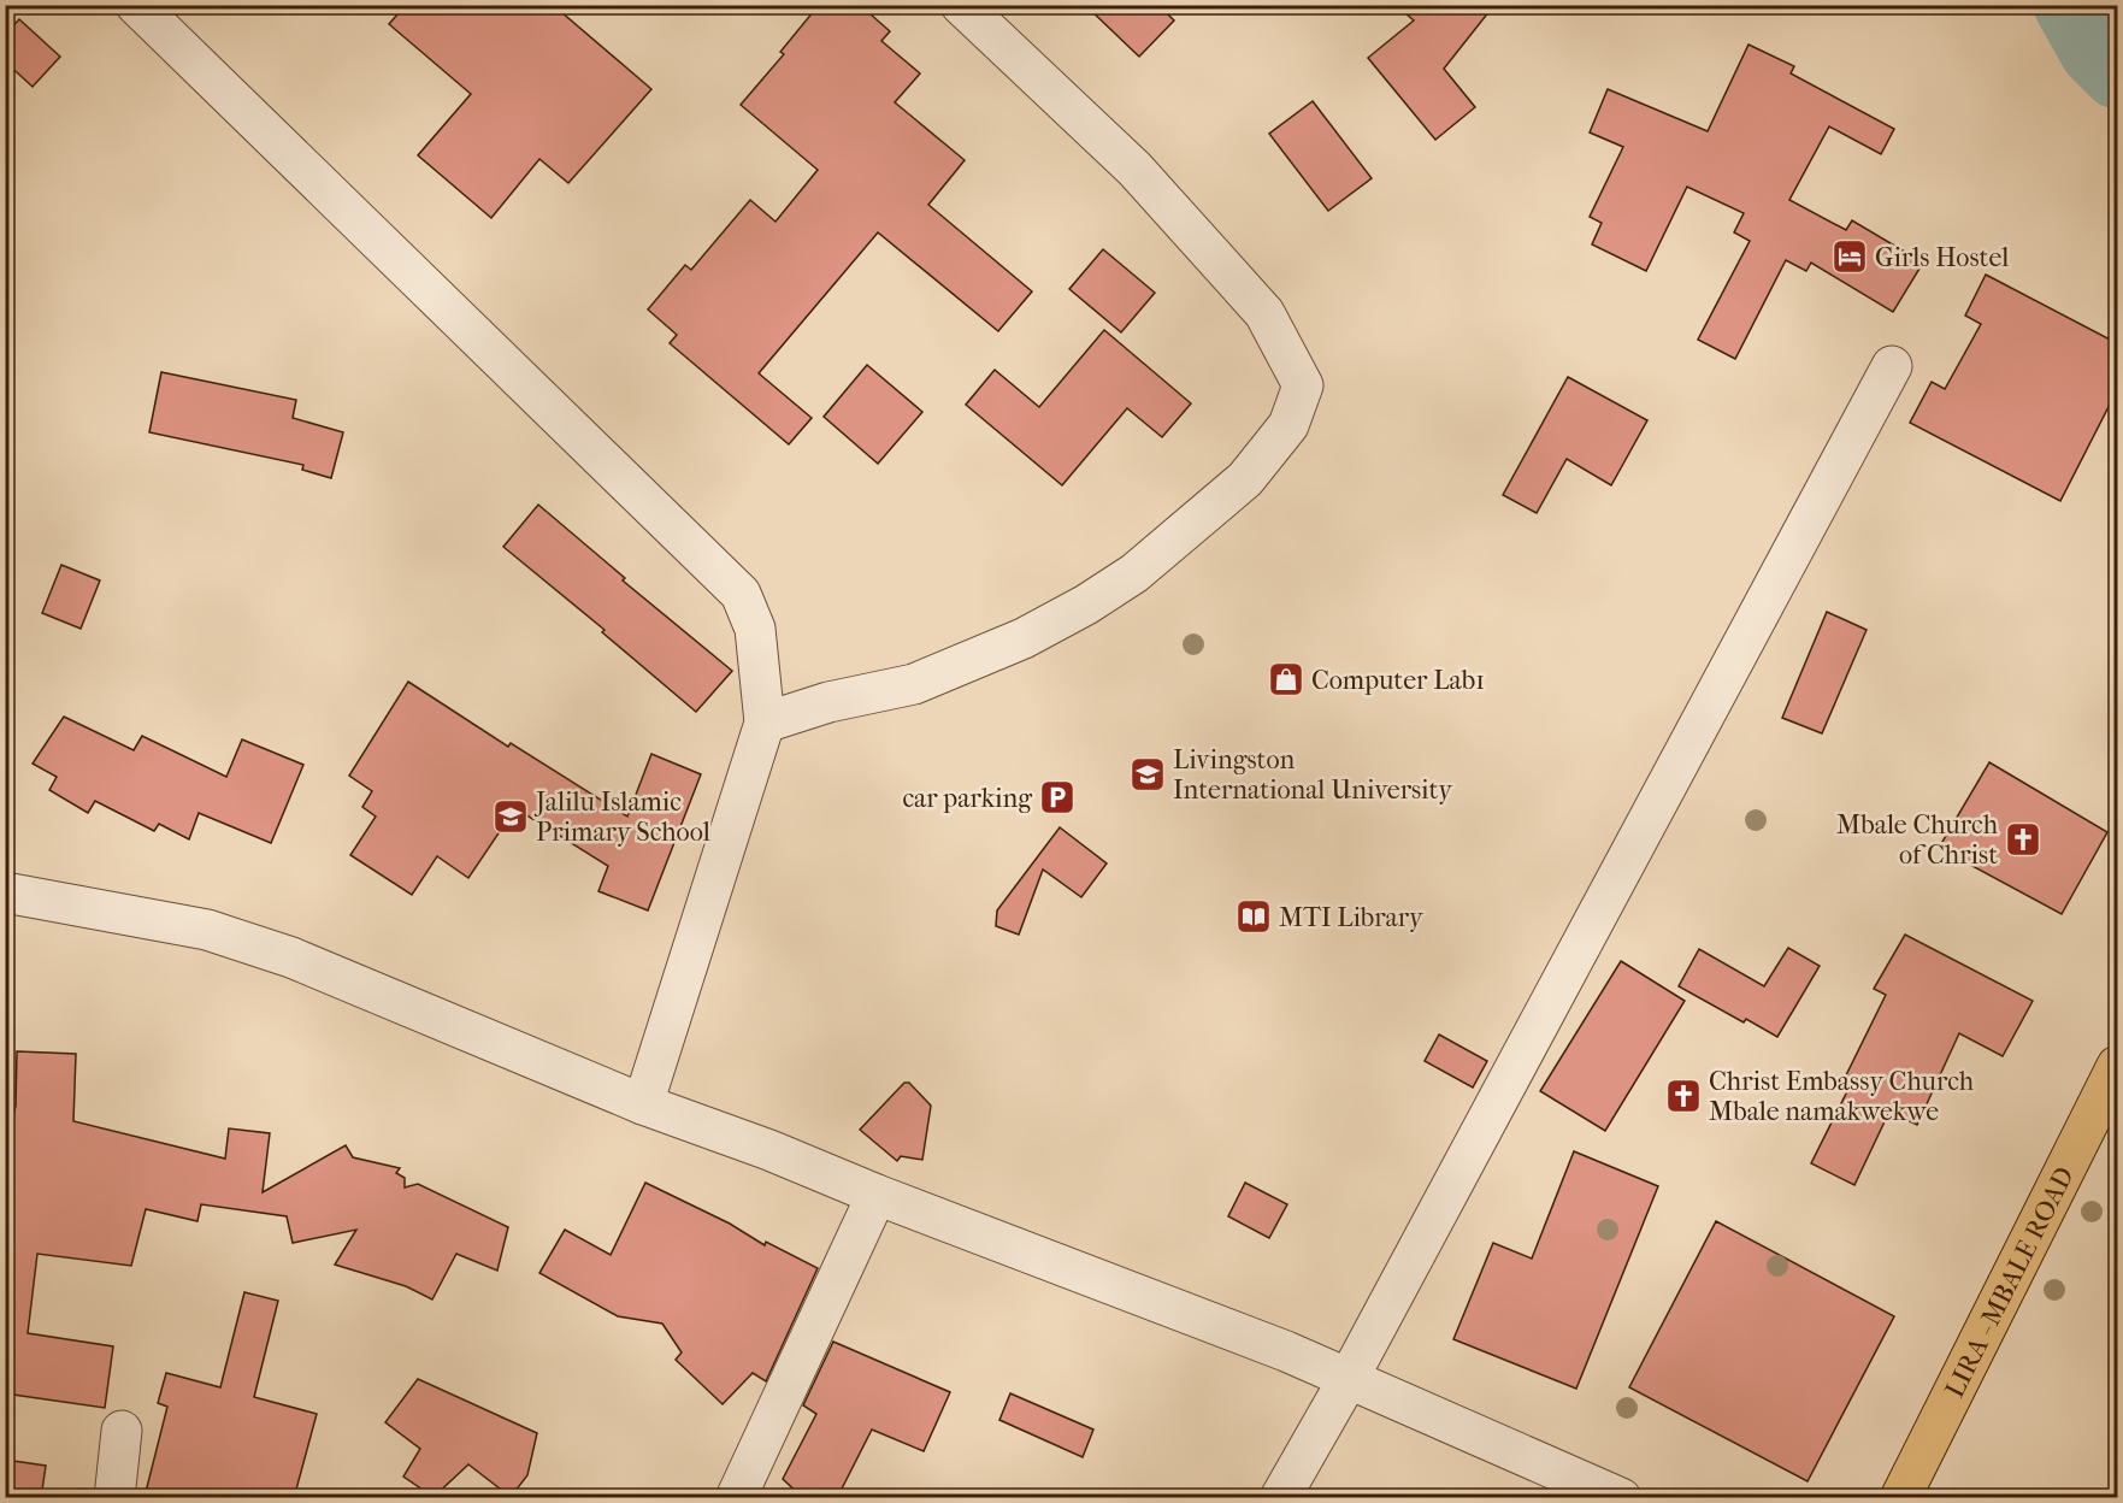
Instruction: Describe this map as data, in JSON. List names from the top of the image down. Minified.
{"streets":{"main road":["LIRA - MBALE ROAD"]},"places":{"hotel":["Girls Hostel"],"shop":["Computer Lab1"],"school or university":["Livingston International University","Jalilu Islamic Primary School"],"parking":["car parking"],"church":["Mbale Church of Christ","Christ Embassy Church Mbale namakwekwe"],"library":["MTI Library"]}}
